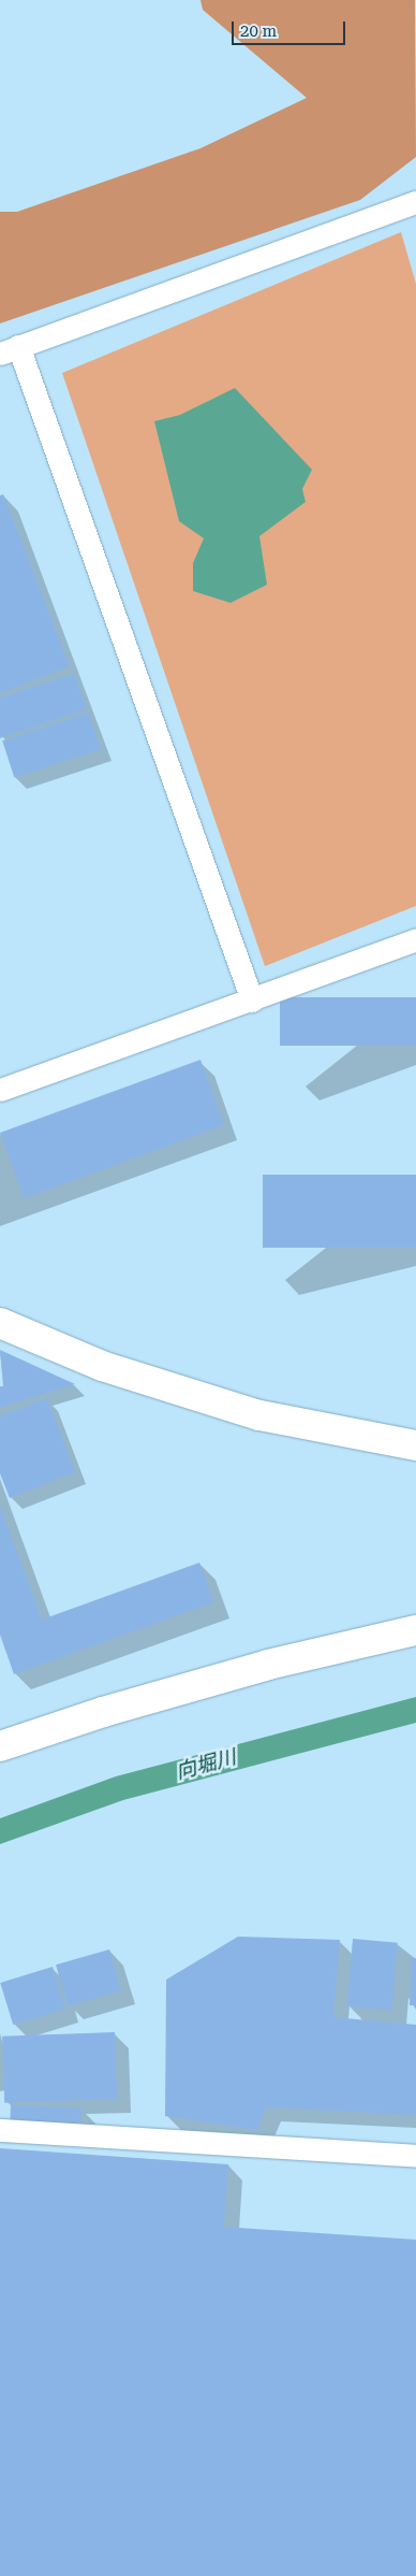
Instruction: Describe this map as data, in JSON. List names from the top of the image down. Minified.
{"water":["向堀川"],"scale_bar":"20 m"}
